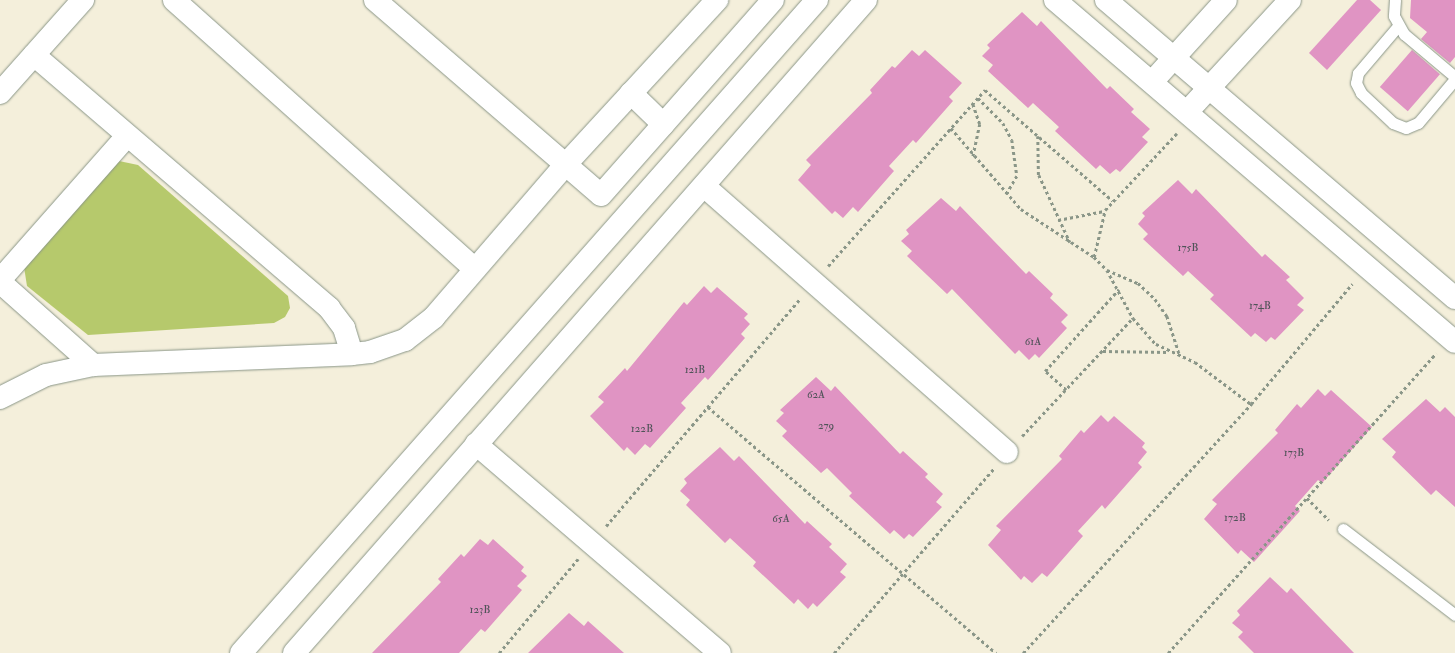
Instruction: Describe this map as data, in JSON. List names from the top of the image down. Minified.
{"house_numbers":["175B","174B","61A","121B","62A","279","122B","173B","172B","65A","123B"]}
